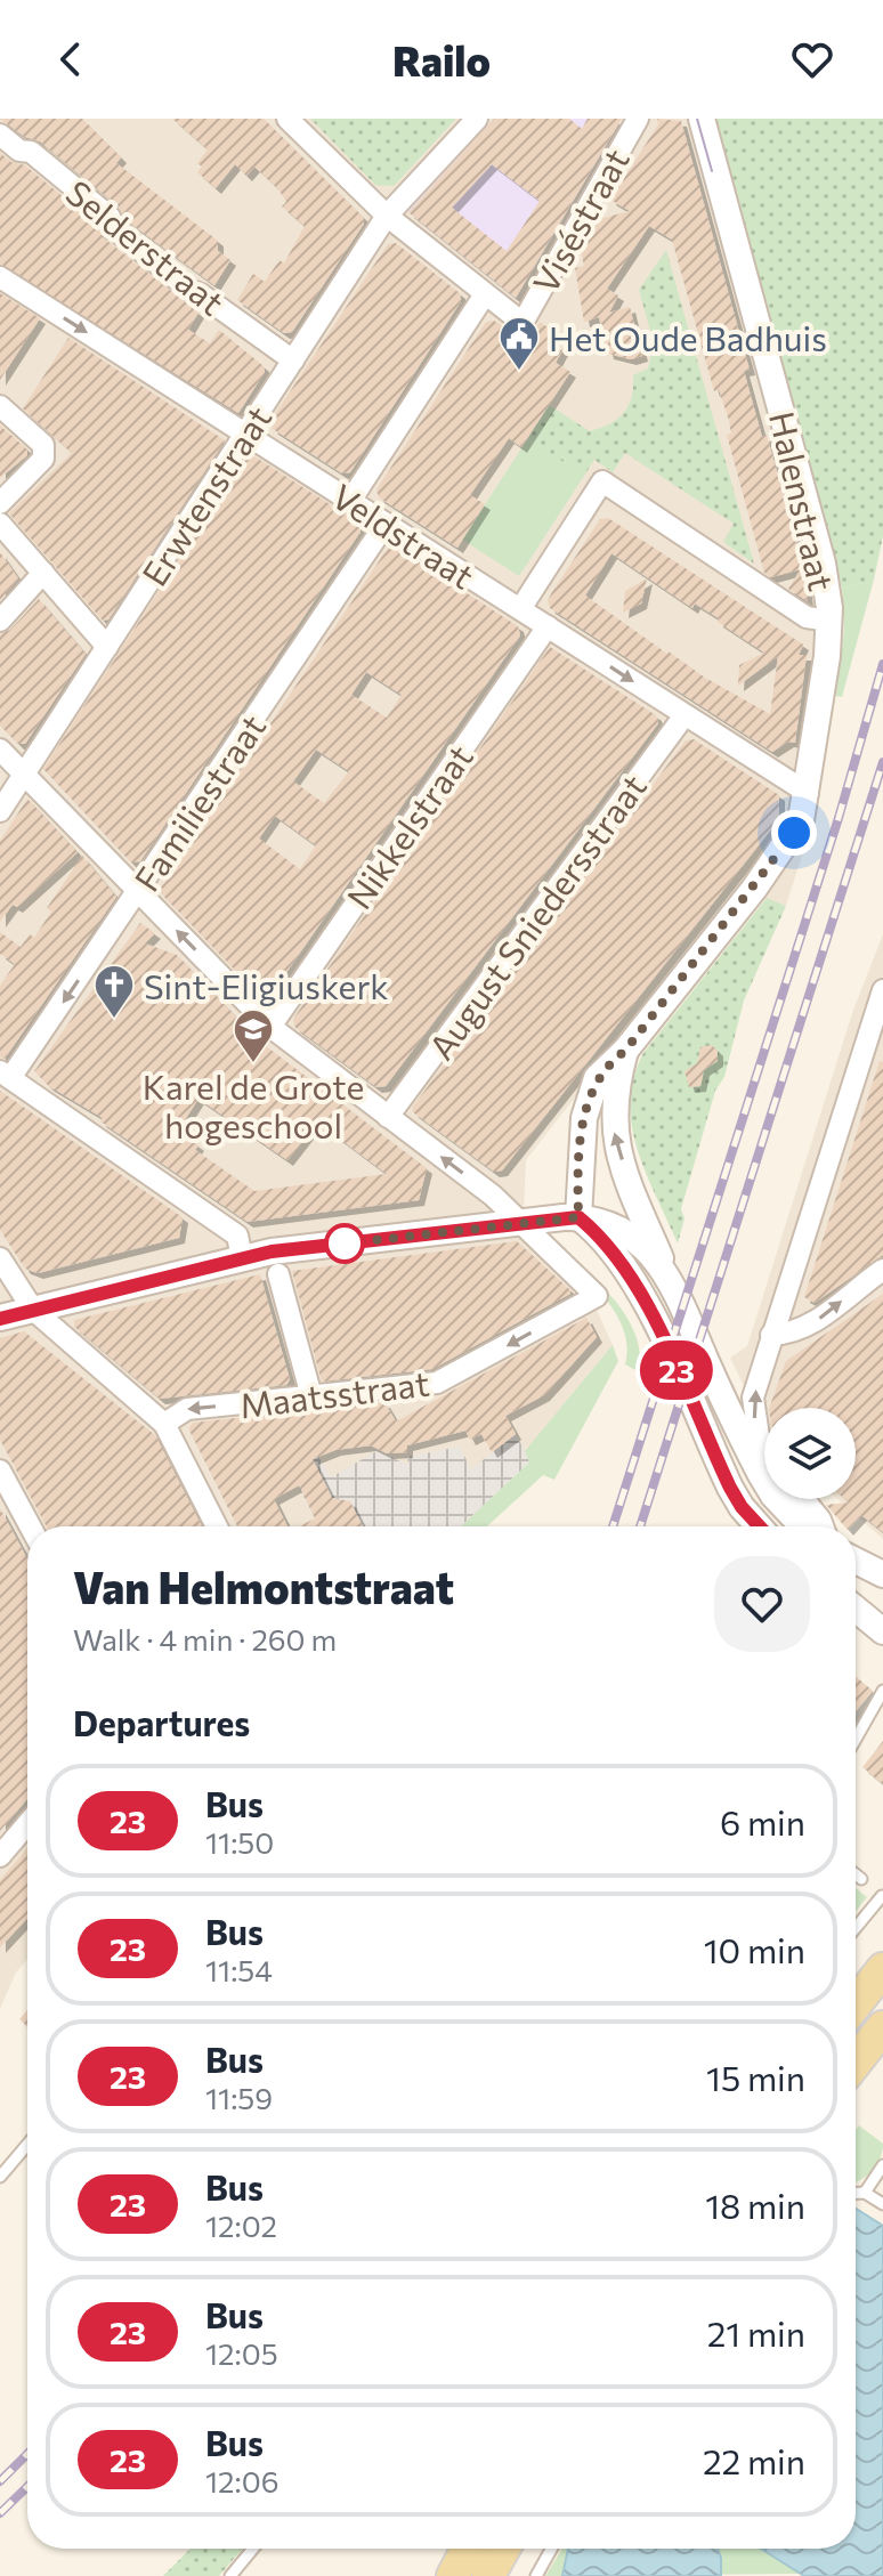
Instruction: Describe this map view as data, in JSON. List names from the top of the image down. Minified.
{"streets":{"street":["Viséstraat","Selderstraat","Erwtenstraat","Halenstraat","Veldstraat","Familiestraat","Nikkelstraat","August Sniedersstraat","Maatsstraat"]},"crossings":[["Selderstraat","Erwtenstraat"],["Erwtenstraat","Veldstraat"],["Halenstraat","Veldstraat"],["Veldstraat","Familiestraat"],["Veldstraat","Nikkelstraat"],["Veldstraat","August Sniedersstraat"]],"one_way":["Veldstraat"],"places":{"public building":["Het Oude Badhuis"],"church":["Sint-Eligiuskerk"],"school or university":["Karel de Grote hogeschool"]},"lines":["bus line 23"],"page":{"header":"Railo","on_map":"23","heading":[["Van Helmontstraat","Walk · 4 min · 260 m"],"Departures"],"list":[{"mark":"23","name":"Bus","note":"11:50","value":"6 min"},{"mark":"23","name":"Bus","note":"11:54","value":"10 min"},{"mark":"23","name":"Bus","note":"11:59","value":"15 min"},{"mark":"23","name":"Bus","note":"12:02","value":"18 min"},{"mark":"23","name":"Bus","note":"12:05","value":"21 min"},{"mark":"23","name":"Bus","note":"12:06","value":"22 min"}]}}
